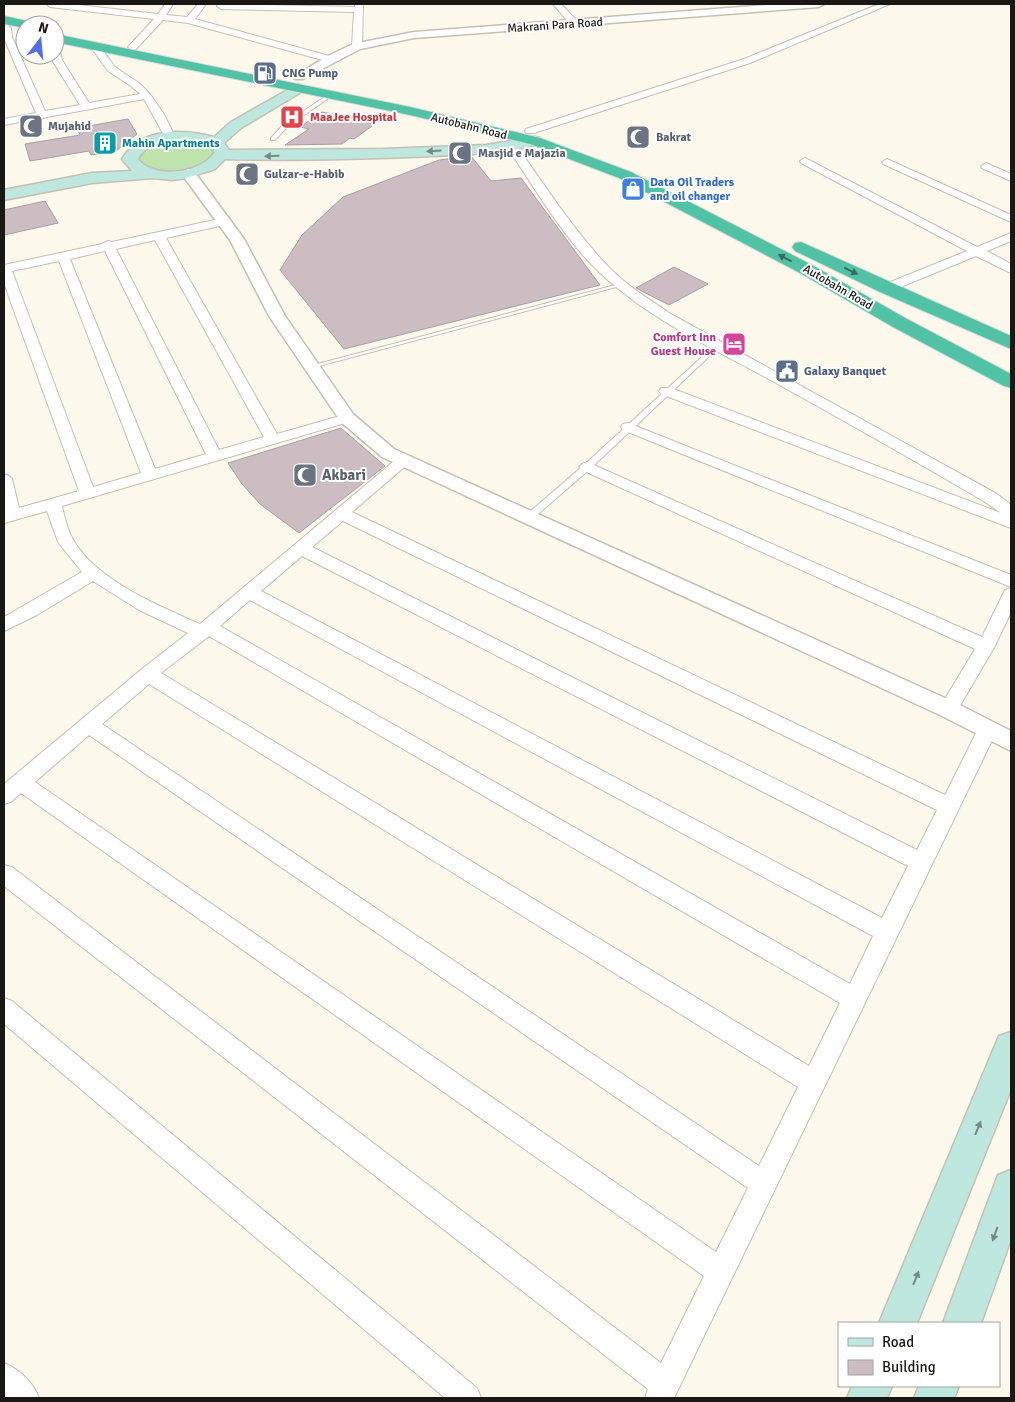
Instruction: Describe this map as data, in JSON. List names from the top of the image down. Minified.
{"streets":{"highway":["Autobahn Road"],"street":["Makrani Para Road"]},"crossings":[["Makrani Para Road","Autobahn Road"]],"places":{"fuel station":["CNG Pump"],"hospital":["MaaJee Hospital"],"mosque":["Mujahid","Bakrat","Masjid e Majazia","Gulzar-e-Habib","Akbari"],"building":["Mahin Apartments"],"shop":["Data Oil Traders and oil changer"],"hotel":["Comfort Inn Guest House"],"public building":["Galaxy Banquet"]},"legend":["Road","Building"],"north":"top"}
